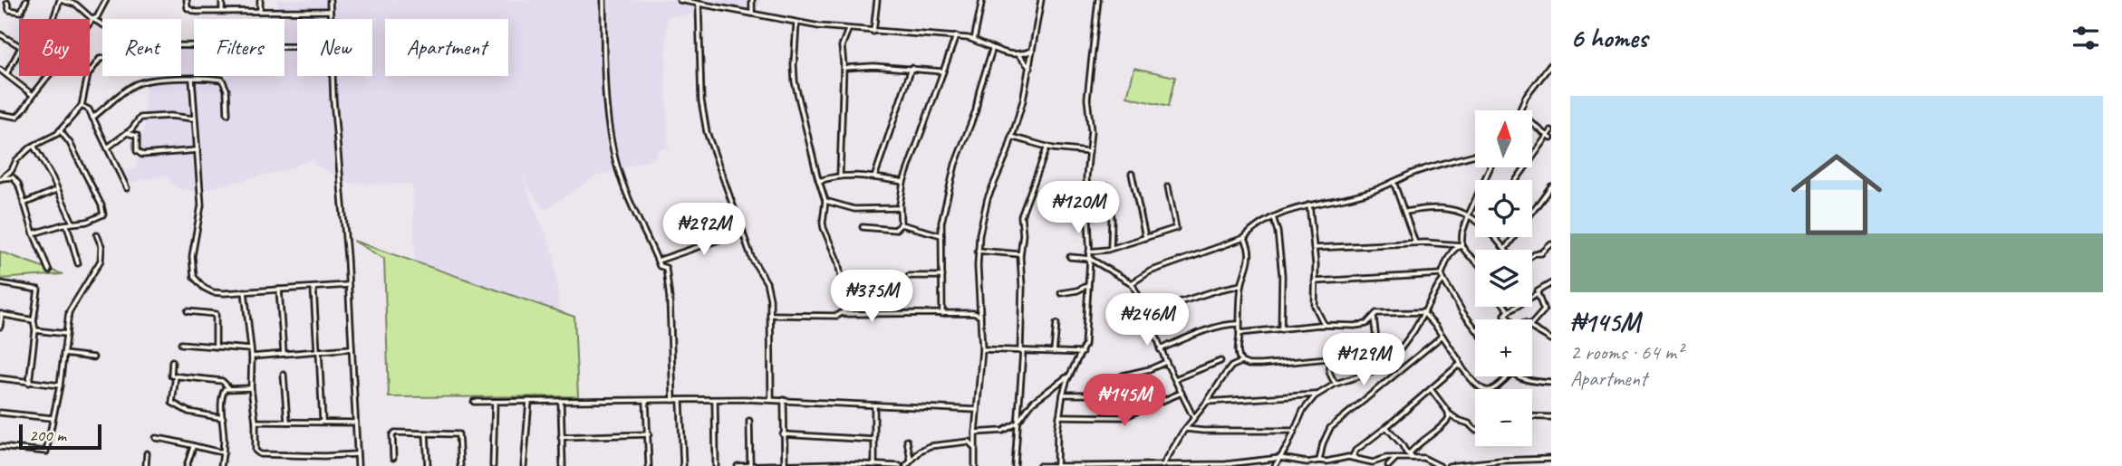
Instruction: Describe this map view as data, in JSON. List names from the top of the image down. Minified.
{"scale_bar":"200 m","north":"top","page":{"heading":"6 homes","chip":["Buy","Rent","Filters","New","Apartment"],"list":[{"name":"₦145M","note":"2 rooms · 64 m² · Apartment"}],"map_buttons":["+","−"],"price":["₦120M","₦292M","₦375M","₦246M","₦129M","₦145M"],"scale":"200 m"}}
